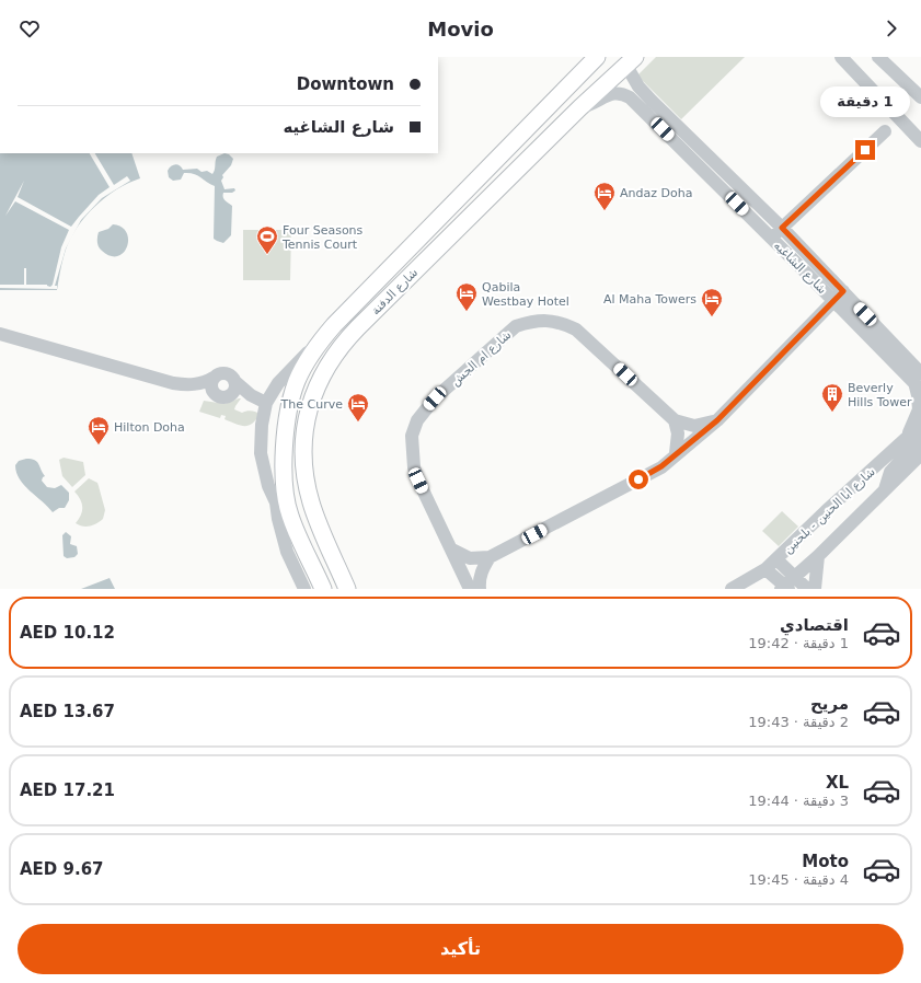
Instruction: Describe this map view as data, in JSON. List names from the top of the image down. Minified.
{"streets":{"main road":["شارع الدفنة"],"street":["شارع الشاغيه","شارع ام الجش","شارع ابا الحنين - بلحنين"]},"crossings":[["شارع الشاغيه","شارع الدفنة"]],"places":{"hotel":["Andaz Doha","Qabila Westbay Hotel","Al Maha Towers","The Curve","Hilton Doha"],"sports":["Four Seasons Tennis Court"],"building":["Beverly Hills Tower"]},"page":{"header":"Movio","banner":["Downtown","شارع الشاغيه"],"bubble":"1 دقيقة","list":[{"name":"اقتصادي","note":"1 دقيقة · 19:42","value":"AED 10.12"},{"name":"مريح","note":"2 دقيقة · 19:43","value":"AED 13.67"},{"name":"XL","note":"3 دقيقة · 19:44","value":"AED 17.21"},{"name":"Moto","note":"4 دقيقة · 19:45","value":"AED 9.67"}],"buttons":"تأكيد"}}
